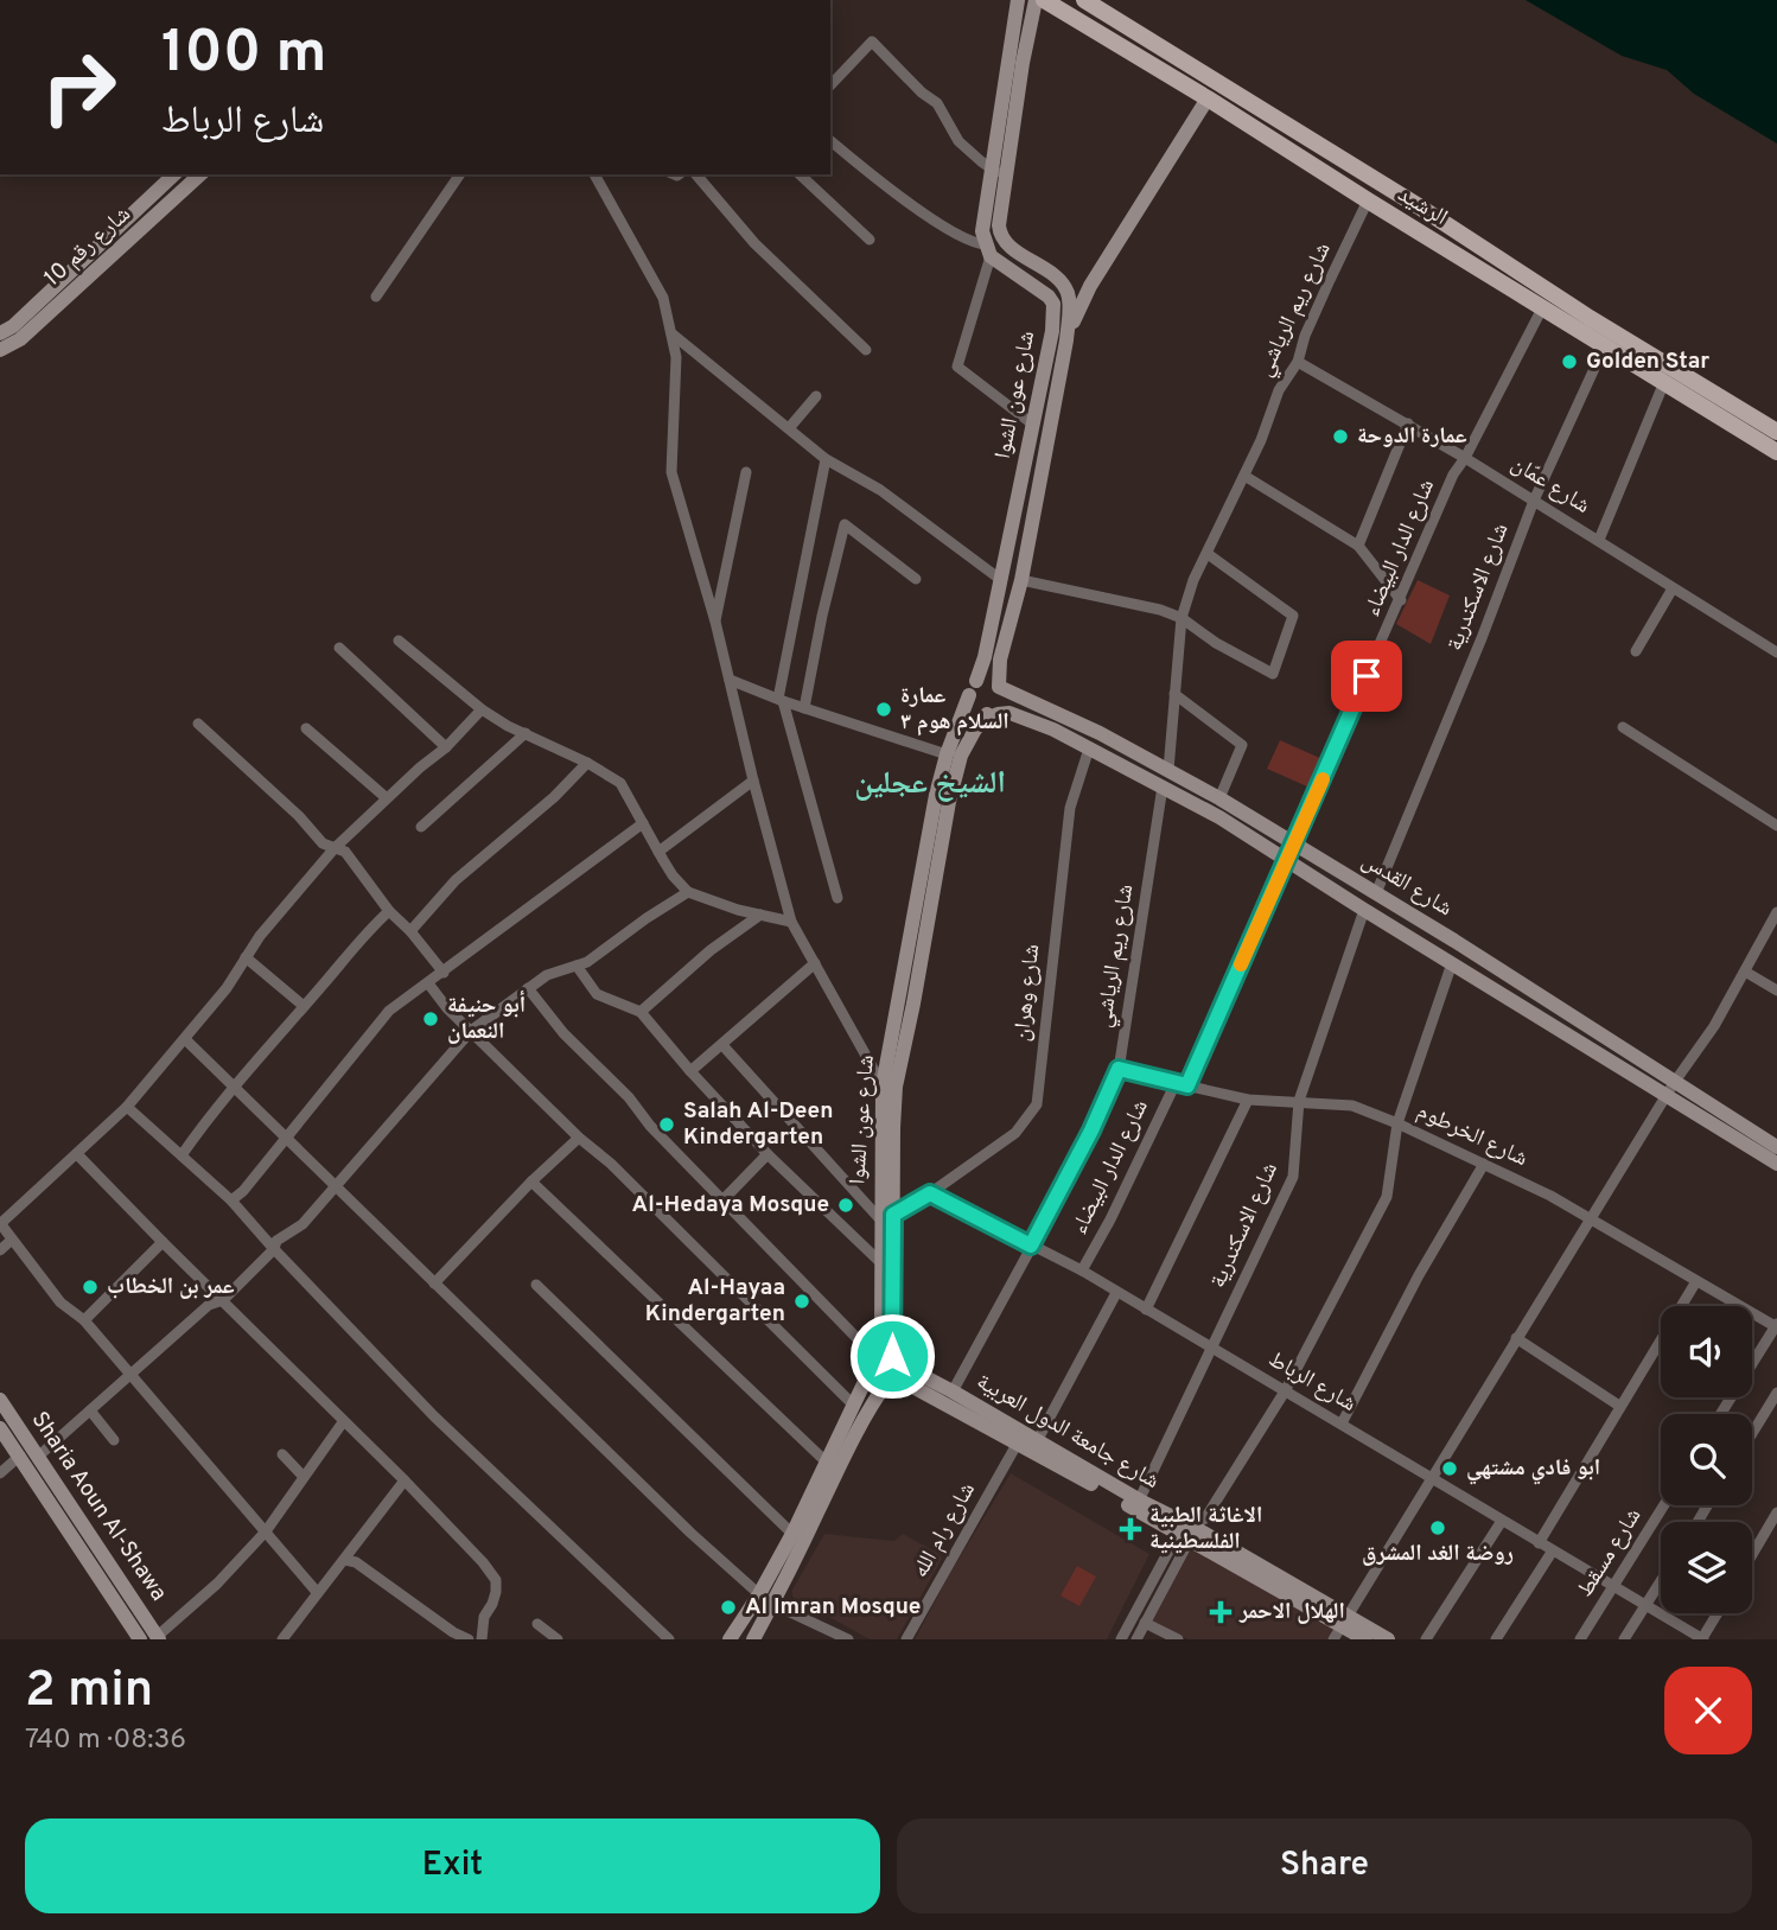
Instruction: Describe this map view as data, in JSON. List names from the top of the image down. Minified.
{"streets":{"main road":["الرشيد","شارع رقم 10","شارع عون الشوا","شارع القدس","شارع جامعة الدول العربية","Sharia Aoun Al-Shawa"],"street":["شارع ريم الرياشي","شارع عمّان","شارع الدار البيضاء","شارع الاسكندرية","شارع وهران","شارع الخرطوم","شارع الرباط","شارع رام الله","شارع مسقط"]},"crossings":[["الرشيد","شارع ريم الرياشي"],["الرشيد","شارع عون الشوا"],["الرشيد","شارع الدار البيضاء"],["الرشيد","شارع الاسكندرية"],["شارع ريم الرياشي","شارع عمّان"],["شارع ريم الرياشي","شارع القدس"],["شارع ريم الرياشي","شارع الخرطوم"],["شارع ريم الرياشي","شارع الرباط"],["شارع ريم الرياشي","شارع جامعة الدول العربية"],["شارع عون الشوا","شارع القدس"],["شارع عون الشوا","شارع جامعة الدول العربية"],["شارع عمّان","شارع الدار البيضاء"],["شارع عمّان","شارع الاسكندرية"],["شارع الدار البيضاء","شارع القدس"],["شارع الدار البيضاء","شارع الخرطوم"],["شارع الدار البيضاء","شارع الرباط"],["شارع الاسكندرية","شارع القدس"],["شارع الاسكندرية","شارع الخرطوم"],["شارع الاسكندرية","شارع الرباط"],["شارع القدس","شارع وهران"],["شارع وهران","شارع الرباط"],["شارع الرباط","شارع مسقط"],["شارع جامعة الدول العربية","شارع رام الله"]],"districts":["الشيخ عجلين"],"places":{"other":["Golden Star","عمارة الدوحة","عمارة السلام هوم ٣","أبو حنيفة النعمان","Salah Al-Deen Kindergarten","Al-Hedaya Mosque","عمر بن الخطاب","Al-Hayaa Kindergarten","ابو فادي مشتهي","روضة الغد المشرق","Al Imran Mosque"],"health":["الاغاثة الطبية الفلسطينية","الهلال الاحمر"]},"page":{"turn":["100 m","شارع الرباط"],"heading":["2 min","740 m · 08:36"],"buttons":["Exit","Share"]}}
